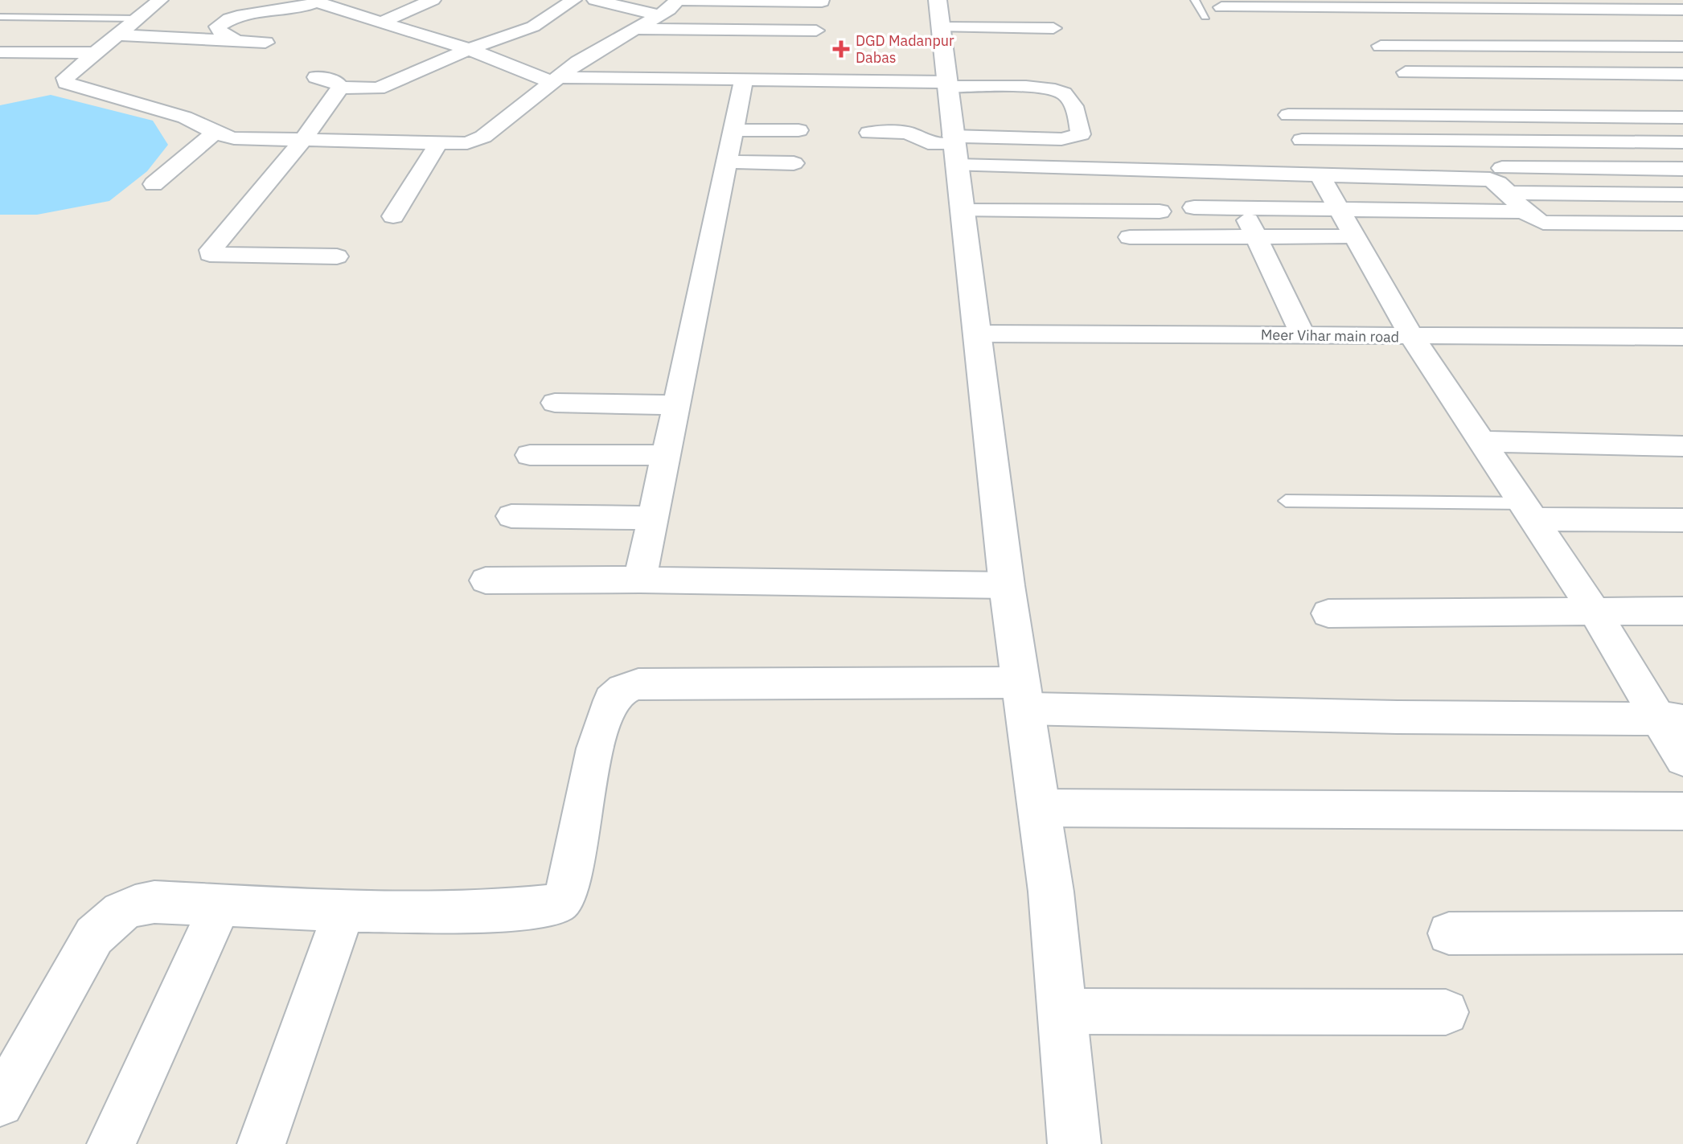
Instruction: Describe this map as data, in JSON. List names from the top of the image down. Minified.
{"streets":{"street":["Meer Vihar main road"]},"places":{"health":["DGD Madanpur Dabas"]}}
